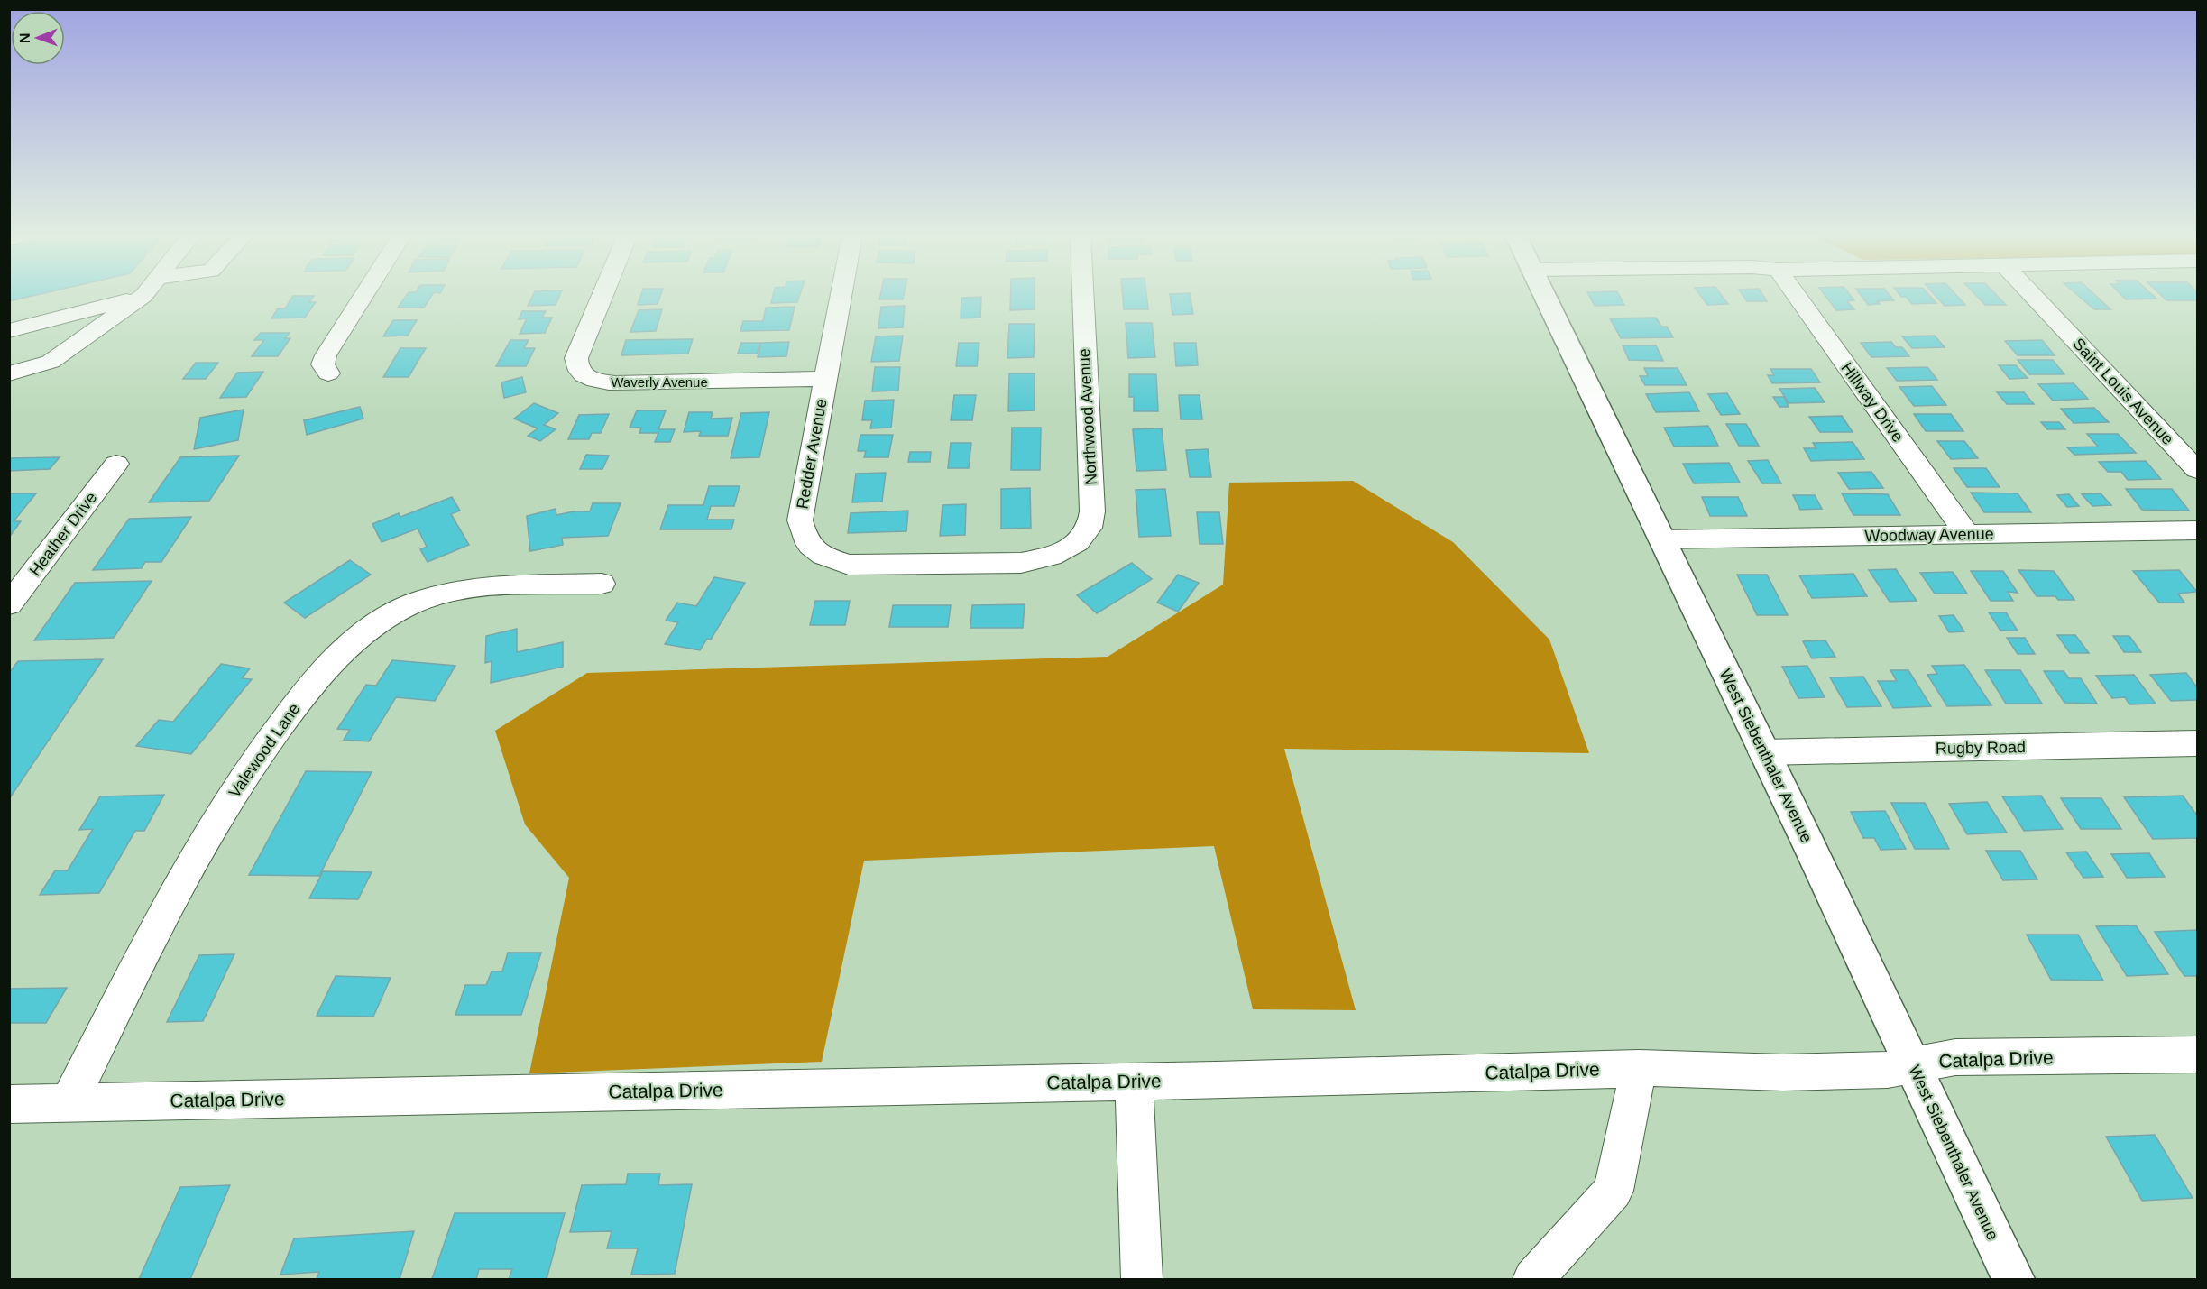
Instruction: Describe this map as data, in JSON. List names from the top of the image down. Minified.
{"streets":{"main road":["West Siebenthaler Avenue"],"street":["Waverly Avenue","Saint Louis Avenue","Hillway Drive","Northwood Avenue","Redder Avenue","Heather Drive","Woodway Avenue","Rugby Road","Valewood Lane","Catalpa Drive"]},"crossings":[["Waverly Avenue","Redder Avenue"],["Hillway Drive","Woodway Avenue"],["Northwood Avenue","Redder Avenue"],["Woodway Avenue","West Siebenthaler Avenue"],["Rugby Road","West Siebenthaler Avenue"],["Valewood Lane","Catalpa Drive"],["West Siebenthaler Avenue","Catalpa Drive"]],"north":"left"}
